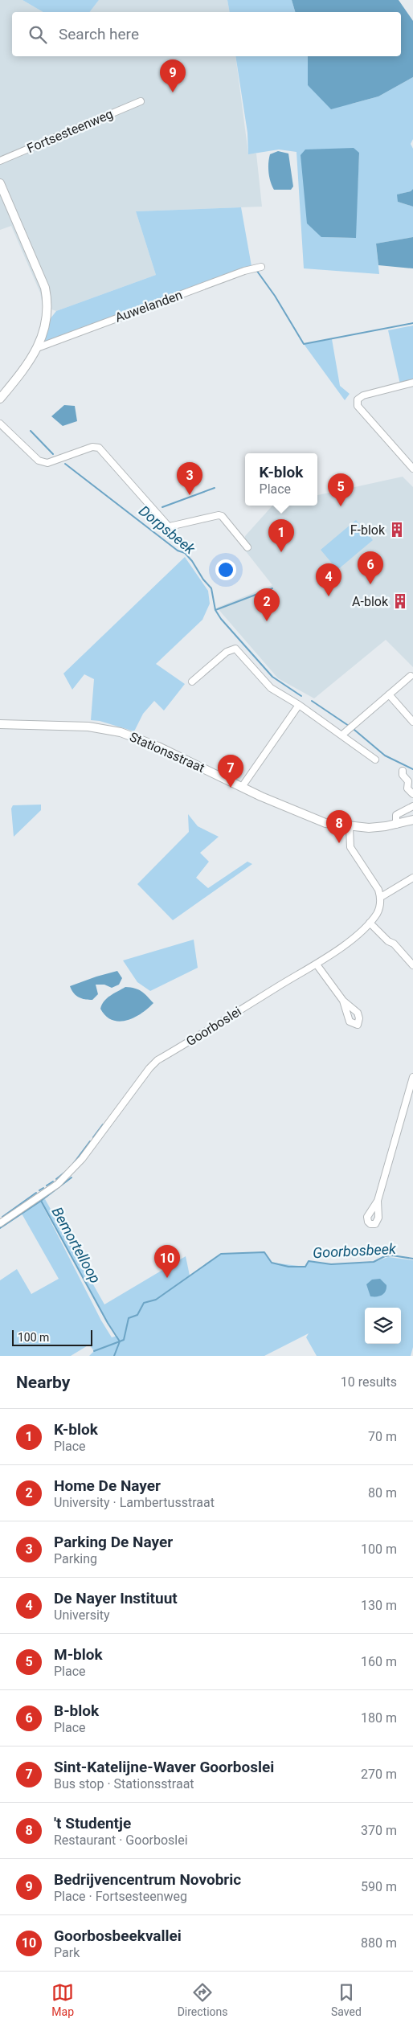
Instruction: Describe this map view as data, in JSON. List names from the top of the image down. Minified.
{"streets":{"street":["Fortsesteenweg","Auwelanden","Stationsstraat","Goorboslei"]},"water":["Dorpsbeek","Bemortelloop","Goorbosbeek"],"places":{"building":["F-blok","A-blok"]},"scale_bar":"100 m","page":{"search":"Search here","pins":["9","3","5","1","6","4","2","7","8","10"],"popup":["K-blok","Place"],"scale":"100 m","heading":["Nearby","10 results"],"list":[{"mark":"1","name":"K-blok","note":"Place","value":"70 m"},{"mark":"2","name":"Home De Nayer","note":"University · Lambertusstraat","value":"80 m"},{"mark":"3","name":"Parking De Nayer","note":"Parking","value":"100 m"},{"mark":"4","name":"De Nayer Instituut","note":"University","value":"130 m"},{"mark":"5","name":"M-blok","note":"Place","value":"160 m"},{"mark":"6","name":"B-blok","note":"Place","value":"180 m"},{"mark":"7","name":"Sint-Katelijne-Waver Goorboslei","note":"Bus stop · Stationsstraat","value":"270 m"},{"mark":"8","name":"'t Studentje","note":"Restaurant · Goorboslei","value":"370 m"},{"mark":"9","name":"Bedrijvencentrum Novobric","note":"Place · Fortsesteenweg","value":"590 m"},{"mark":"10","name":"Goorbosbeekvallei","note":"Park","value":"880 m"}],"nav":["Map","Directions","Saved"]}}
